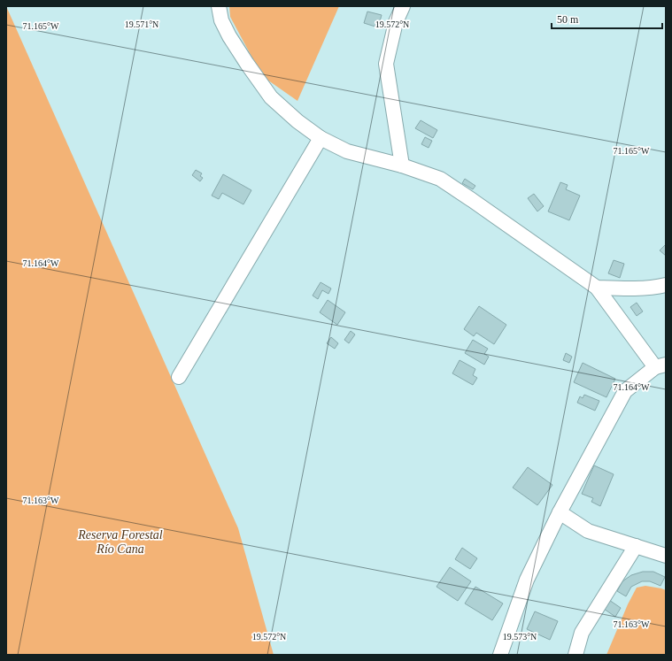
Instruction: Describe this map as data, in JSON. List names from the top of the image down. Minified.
{"parks":["Reserva Forestal Río Cana"],"scale_bar":"50 m","coordinates":["19.571°N","19.572°N","71.165°W","71.164°W","71.163°W","19.573°N"]}
